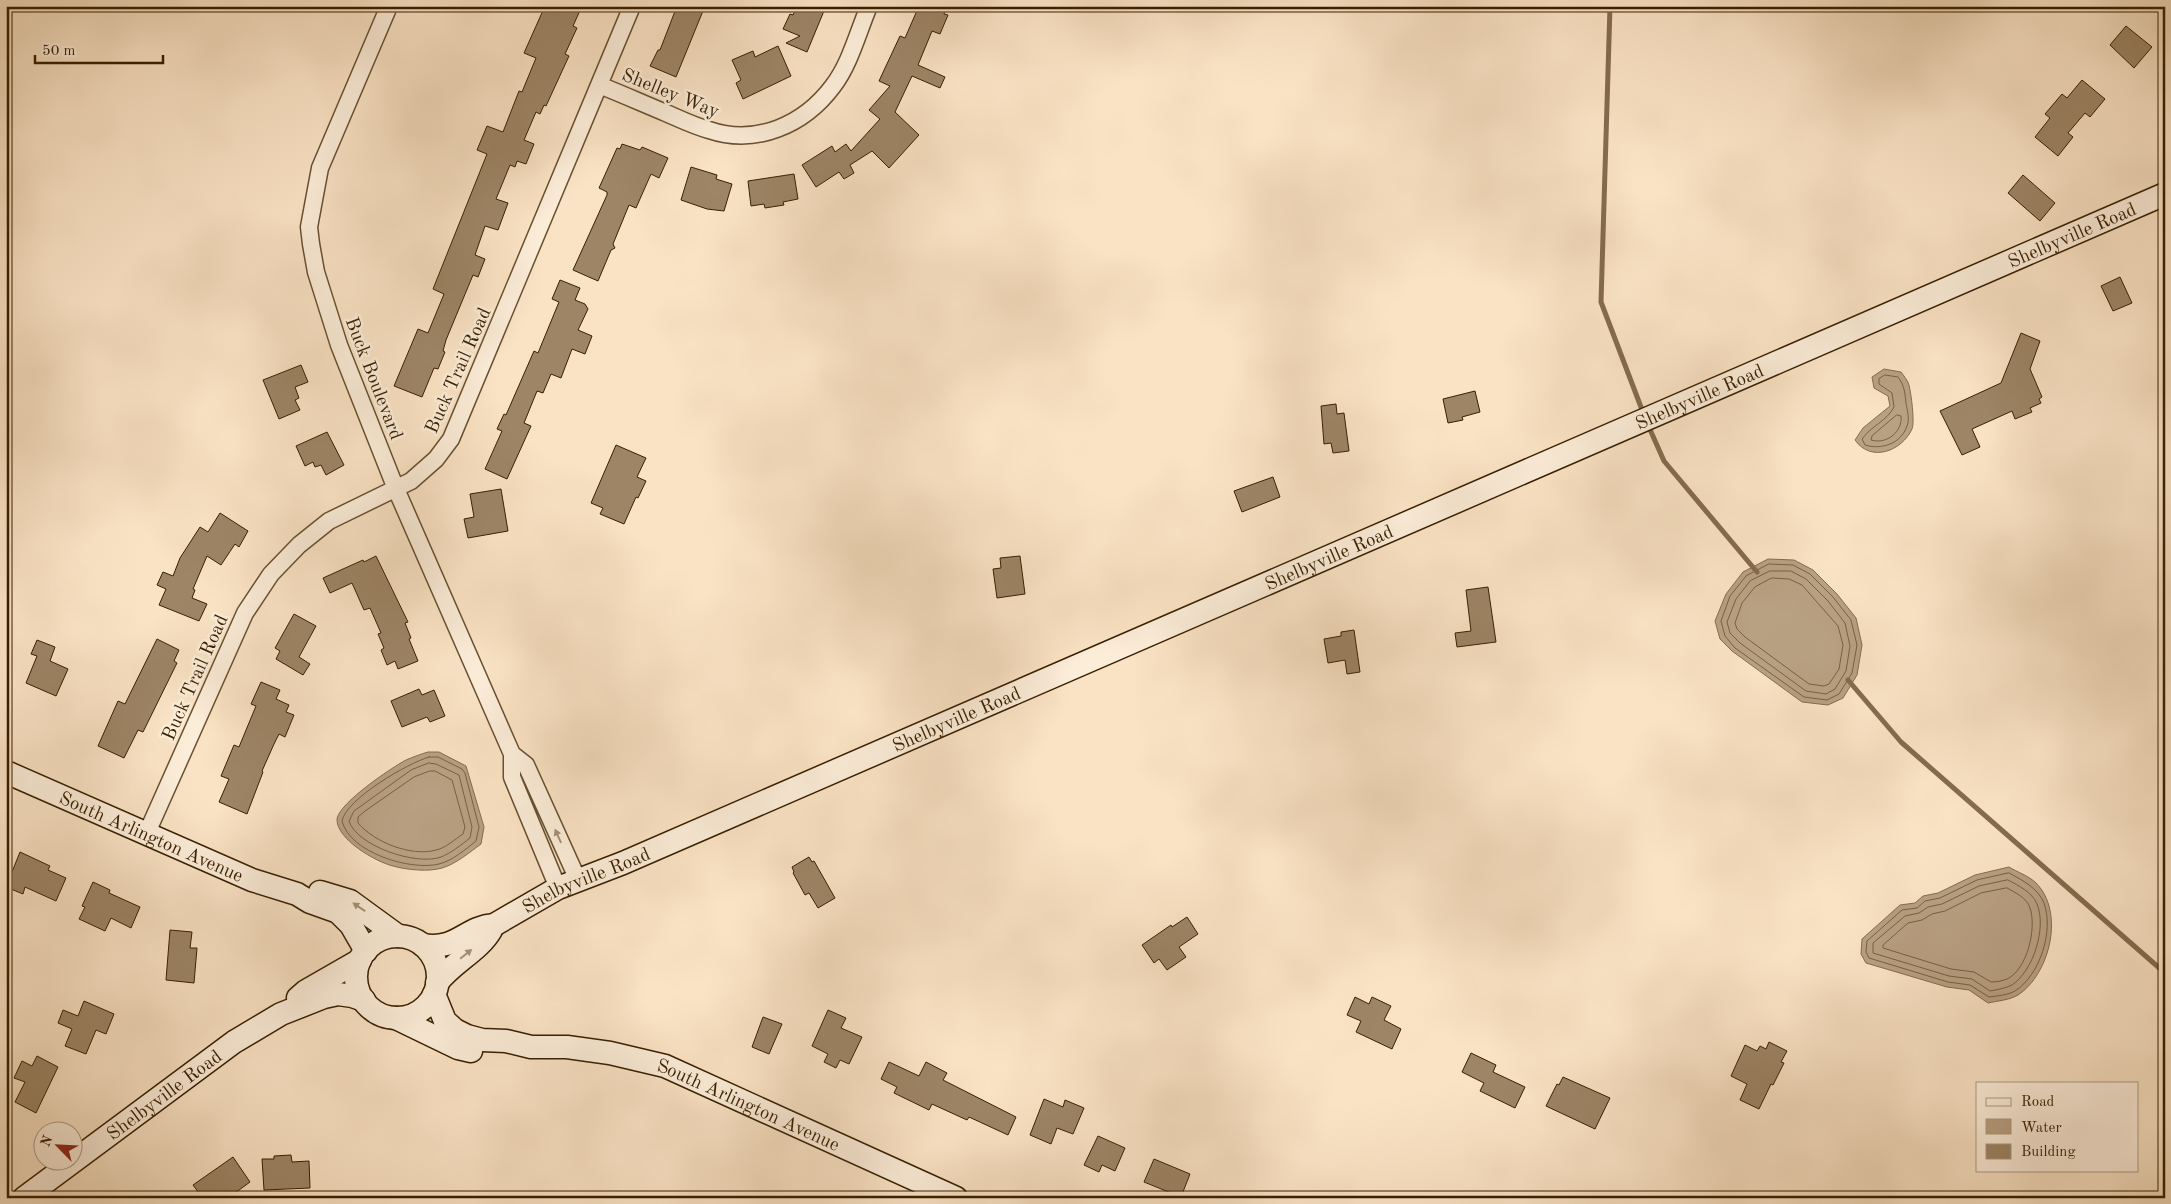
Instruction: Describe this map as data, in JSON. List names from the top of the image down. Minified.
{"streets":{"main road":["Shelbyville Road","South Arlington Avenue"],"street":["Shelley Way","Buck Trail Road","Buck Boulevard"]},"crossings":[["Shelley Way","Buck Trail Road"],["Shelbyville Road","Buck Boulevard"],["Buck Trail Road","Buck Boulevard"],["Buck Trail Road","South Arlington Avenue"]],"legend":["Road","Water","Building"],"scale_bar":"50 m","north":"top left"}
